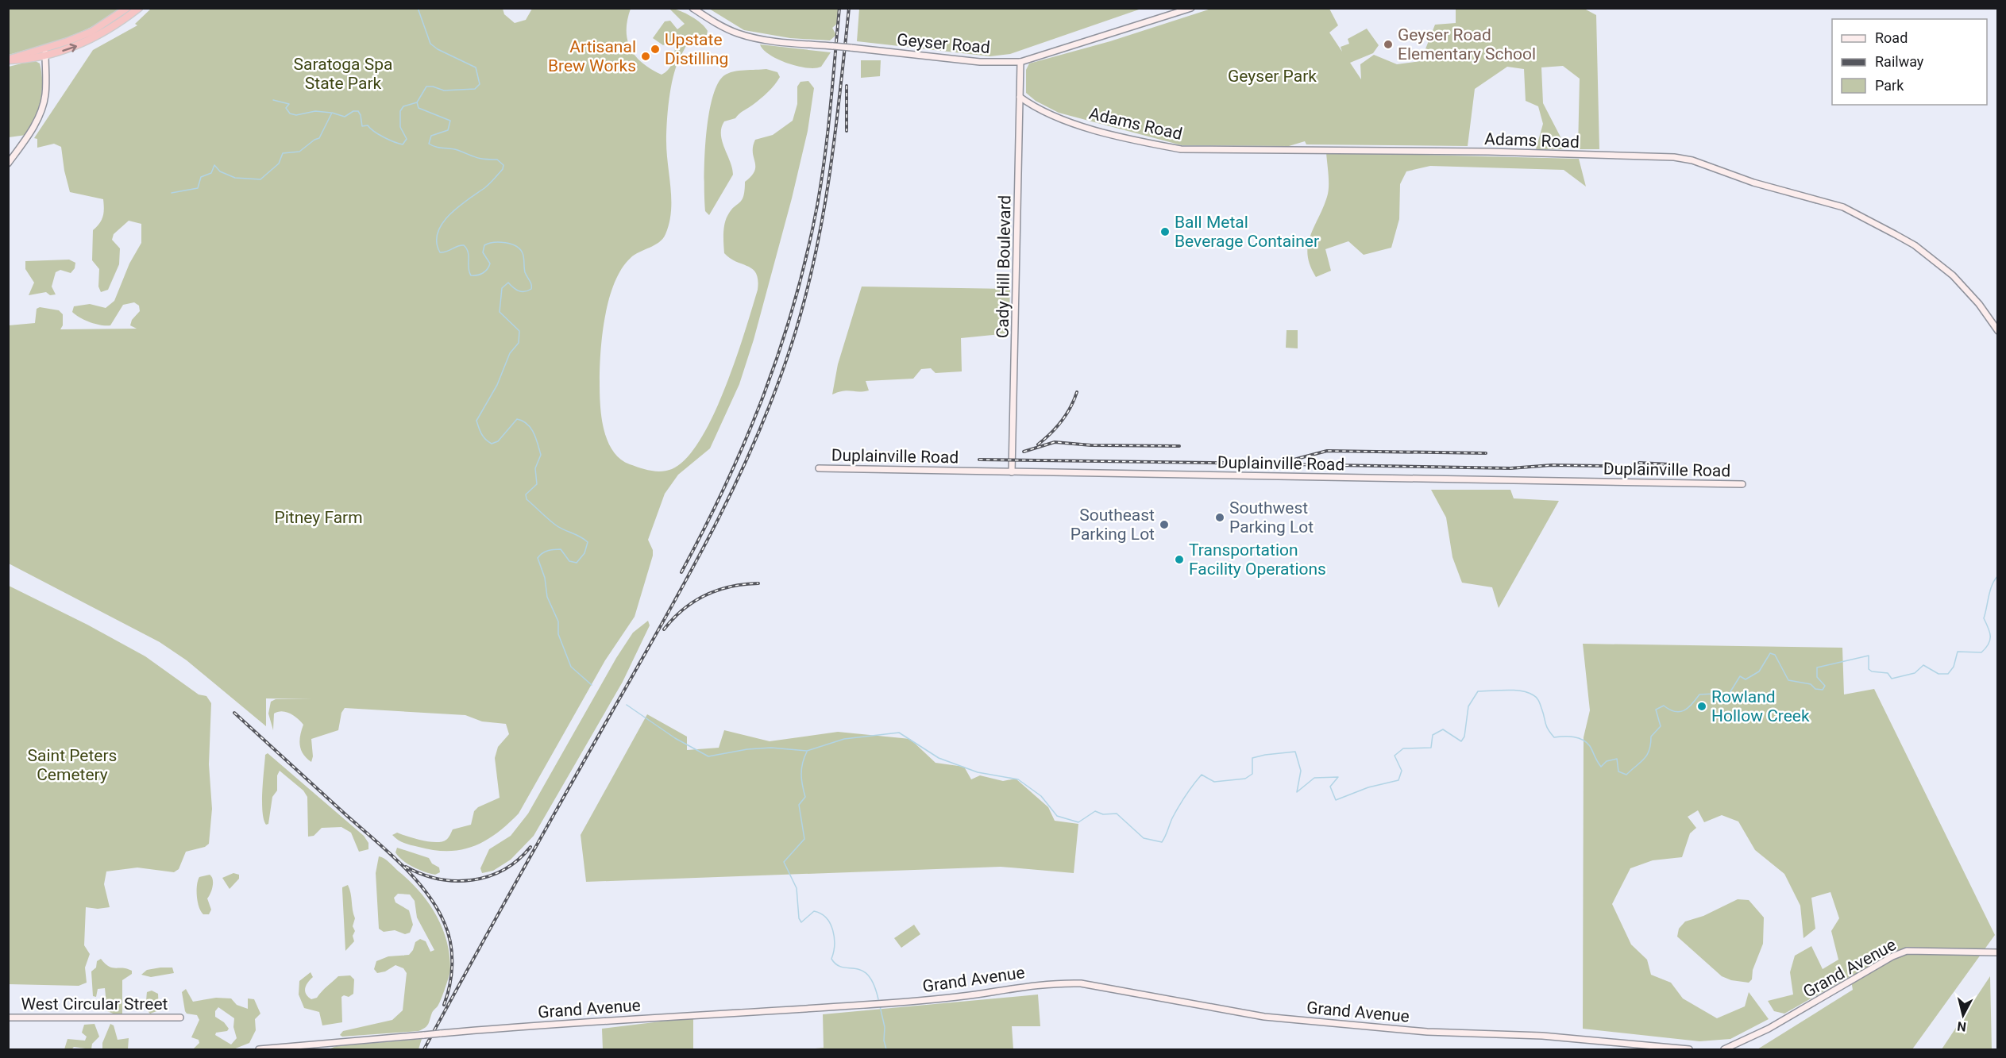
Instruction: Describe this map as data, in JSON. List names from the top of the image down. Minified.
{"streets":{"street":["Geyser Road","Adams Road","Cady Hill Boulevard","Duplainville Road","Grand Avenue","West Circular Street"]},"crossings":[["Geyser Road","Cady Hill Boulevard"],["Adams Road","Cady Hill Boulevard"],["Cady Hill Boulevard","Duplainville Road"]],"parks":["Saratoga Spa State Park","Geyser Park","Pitney Farm","Saint Peters Cemetery"],"places":["Geyser Road Elementary School","Upstate Distilling","Artisanal Brew Works","Ball Metal Beverage Container","Southwest Parking Lot","Southeast Parking Lot","Transportation Facility Operations","Rowland Hollow Creek"],"legend":["Road","Railway","Park"],"north":"bottom"}
